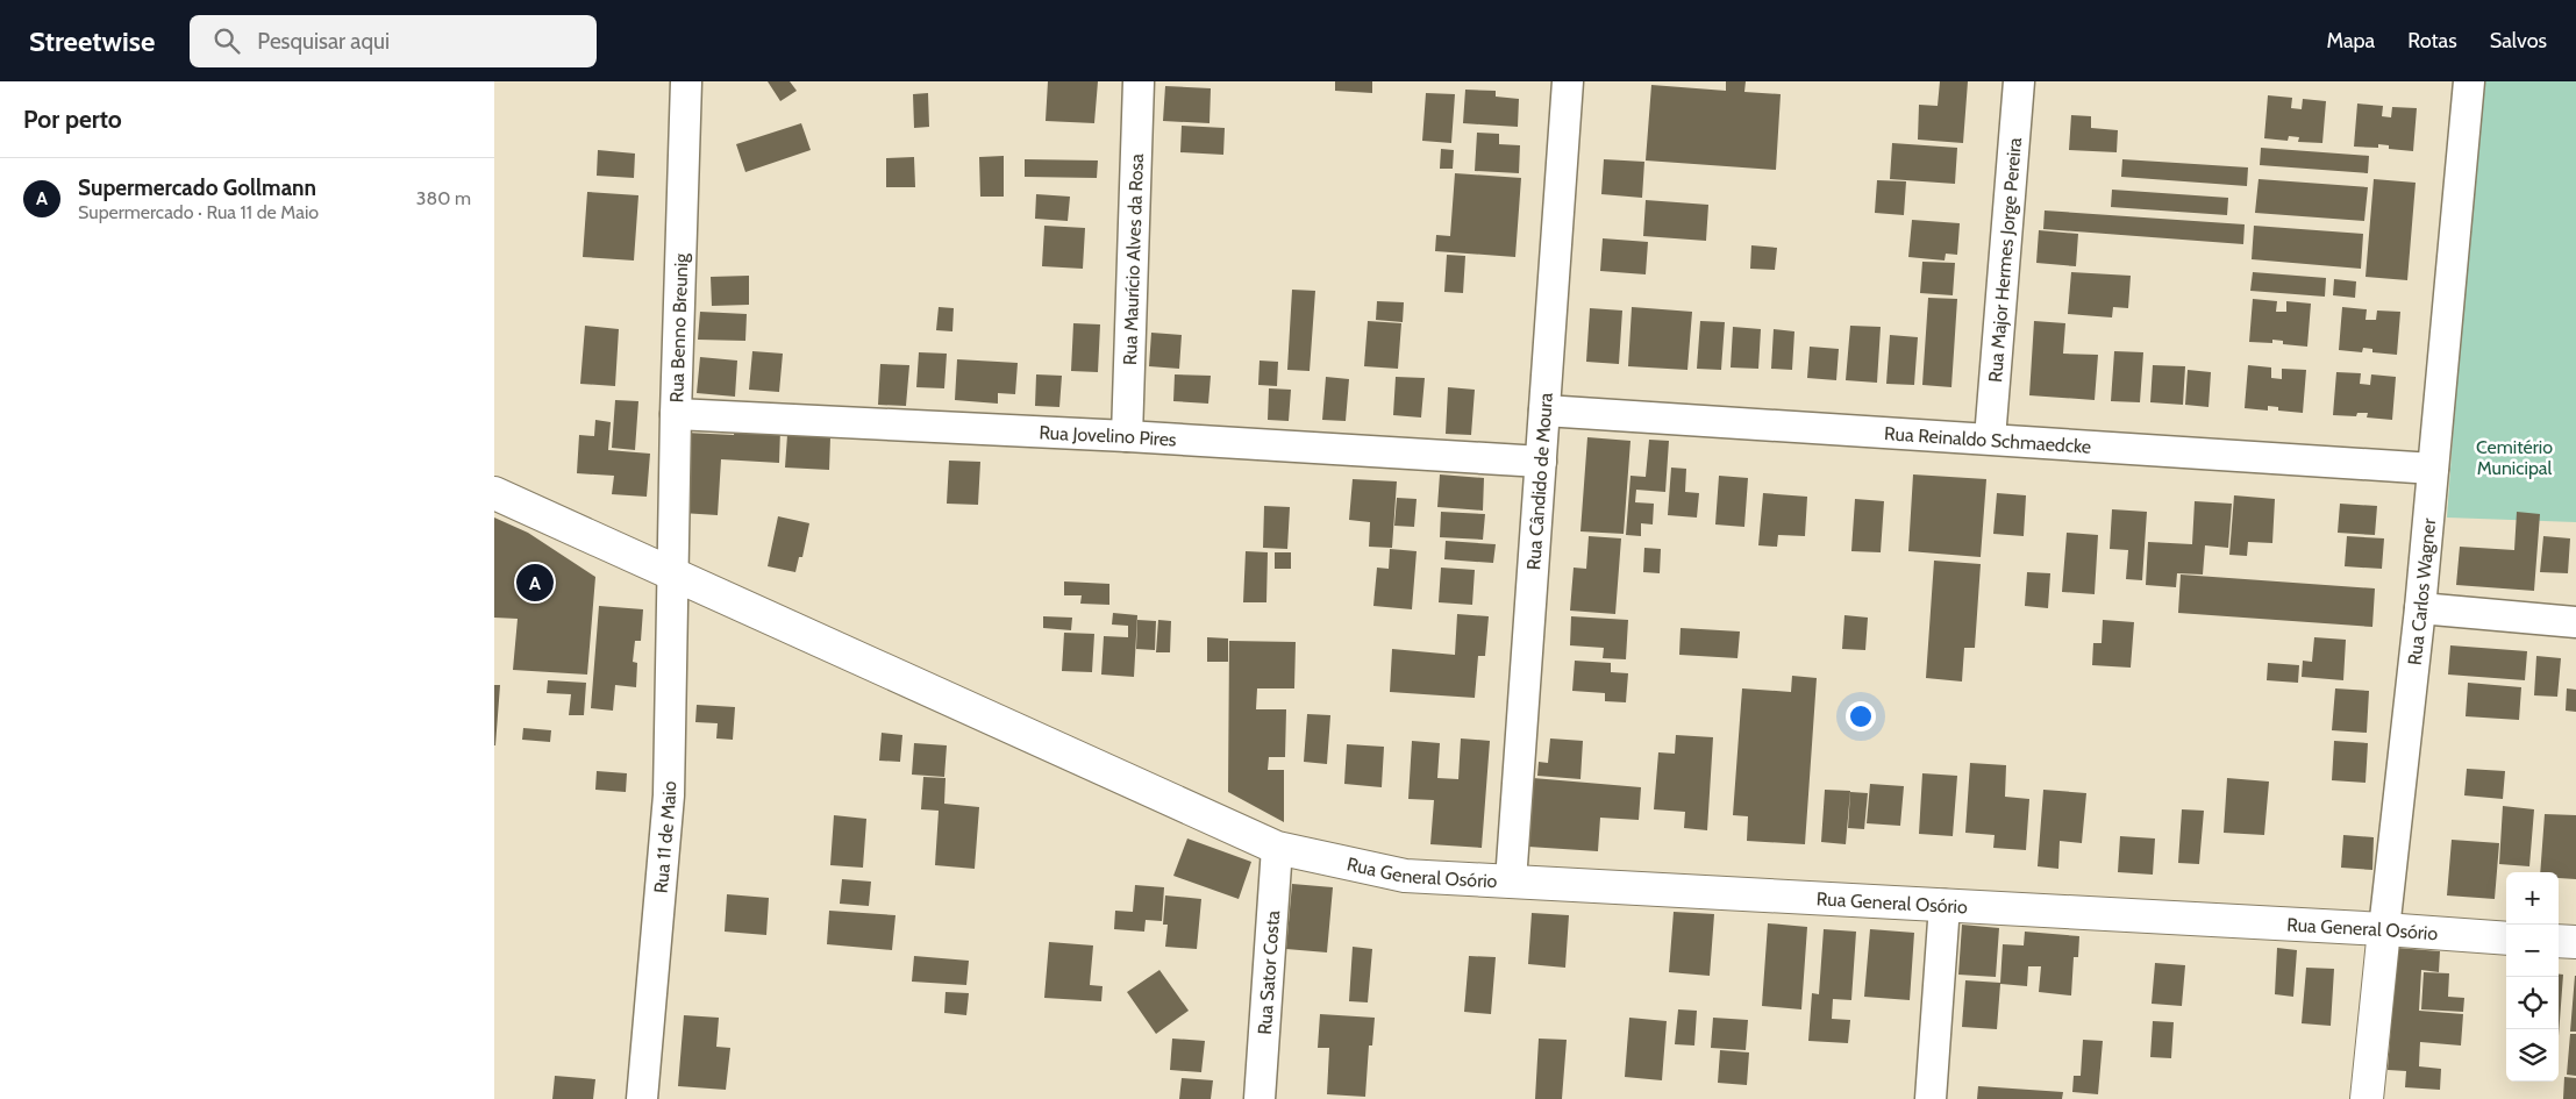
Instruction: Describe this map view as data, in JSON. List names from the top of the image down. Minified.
{"streets":{"main road":["Rua Carlos Wagner","Rua General Osório"],"street":["Rua Maurício Alves da Rosa","Rua Major Hermes Jorge Pereira","Rua Benno Breunig","Rua Jovelino Pires","Rua Reinaldo Schmaedcke","Rua Cândido de Moura","Rua 11 de Maio","Rua Sator Costa"]},"crossings":[["Rua Maurício Alves da Rosa","Rua Jovelino Pires"],["Rua Major Hermes Jorge Pereira","Rua Reinaldo Schmaedcke"],["Rua Benno Breunig","Rua Jovelino Pires"],["Rua Benno Breunig","Rua 11 de Maio"],["Rua Benno Breunig","Rua General Osório"],["Rua Jovelino Pires","Rua Cândido de Moura"],["Rua Reinaldo Schmaedcke","Rua Cândido de Moura"],["Rua Reinaldo Schmaedcke","Rua Carlos Wagner"],["Rua Cândido de Moura","Rua General Osório"],["Rua Carlos Wagner","Rua General Osório"],["Rua 11 de Maio","Rua General Osório"],["Rua General Osório","Rua Sator Costa"]],"parks":["Cemitério Municipal"],"page":{"header":"Streetwise","search":"Pesquisar aqui","nav":["Mapa","Rotas","Salvos"],"heading":"Por perto","list":[{"mark":"A","name":"Supermercado Gollmann","note":"Supermercado · Rua 11 de Maio","value":"380 m"}],"pins":"A","map_buttons":["+","−"]}}
